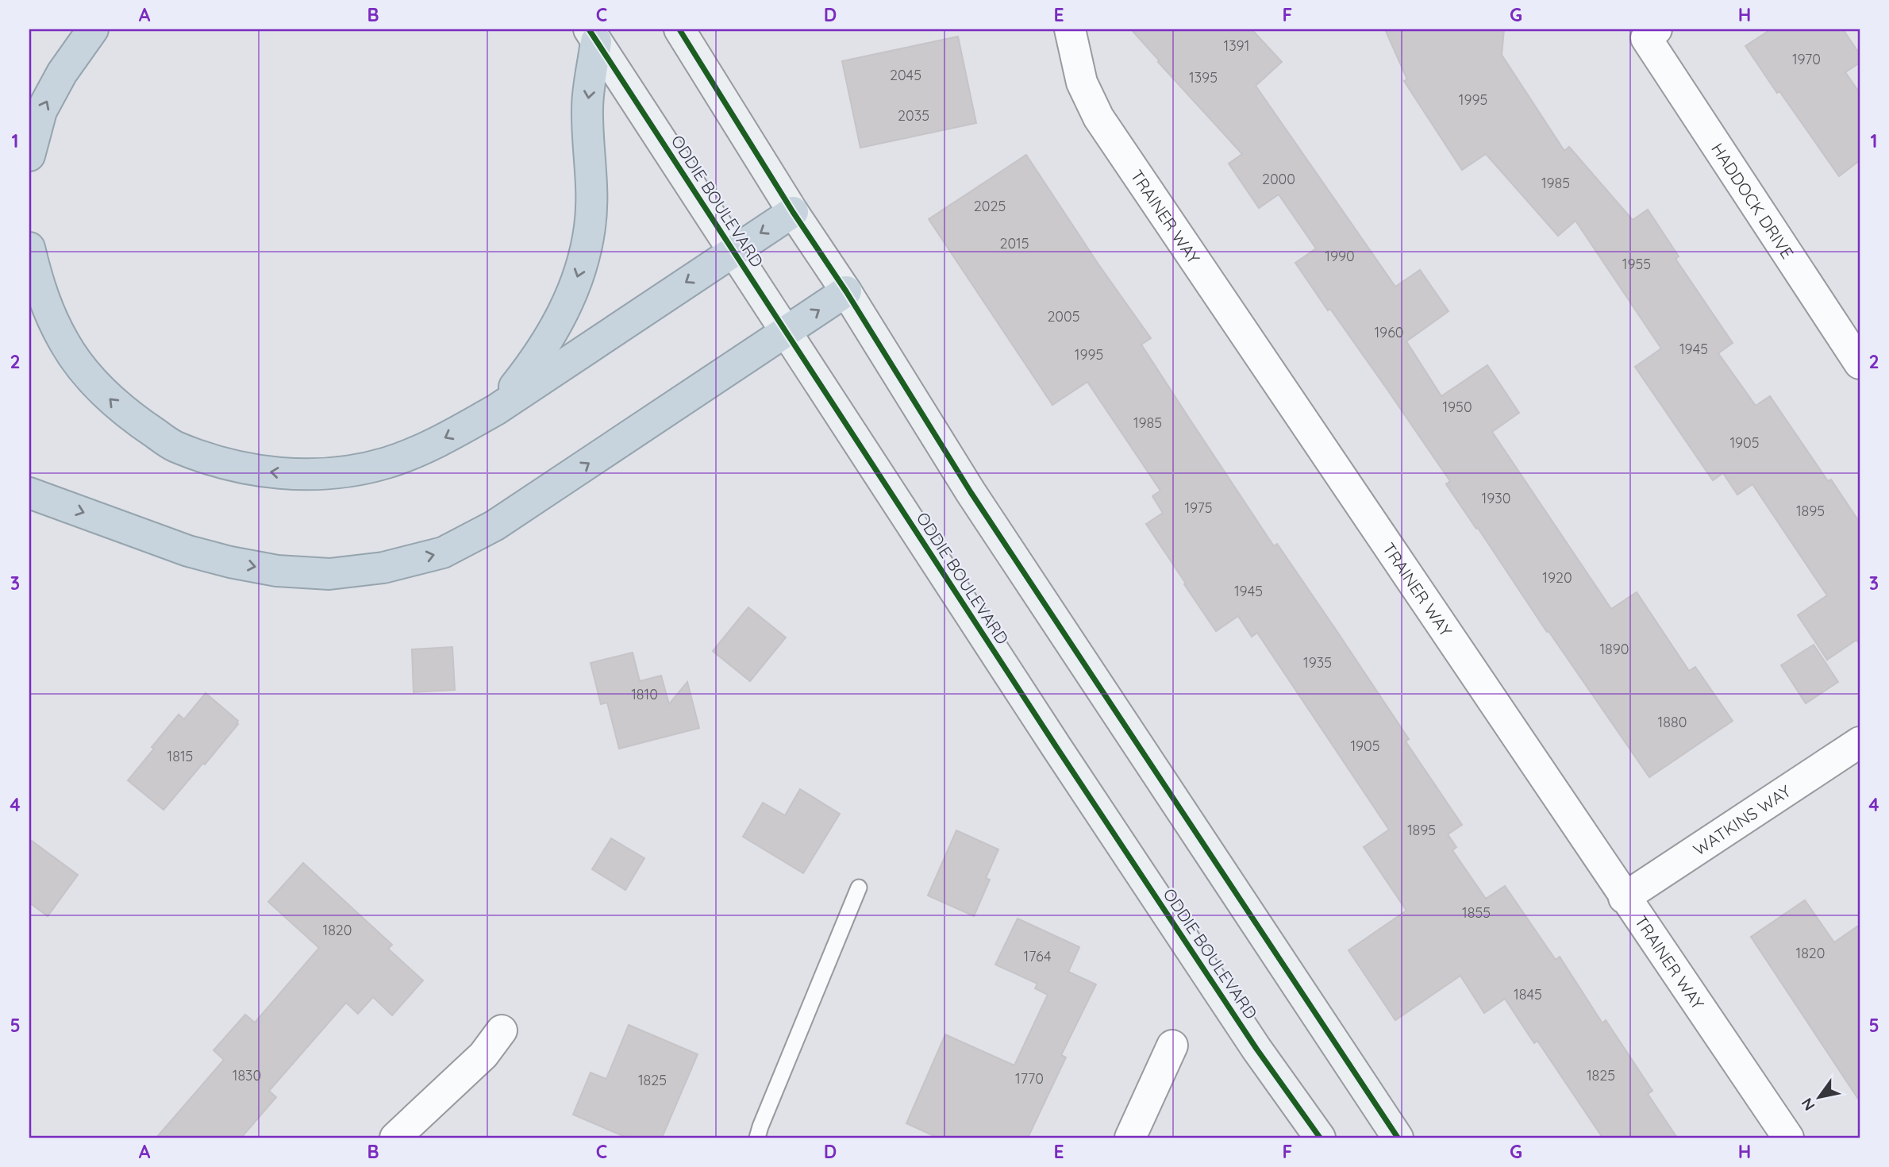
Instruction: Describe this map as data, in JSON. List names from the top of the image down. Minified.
{"streets":{"main road":["ODDIE BOULEVARD"],"street":["HADDOCK DRIVE","TRAINER WAY","WATKINS WAY"]},"crossings":[["TRAINER WAY","WATKINS WAY"]],"house_numbers":["1391","1970","2045","1395","1995","2035","2000","1985","2025","2015","1990","1955","2005","1960","1945","1995","1950","1985","1905","1930","1975","1895","1920","1945","1890","1935","1810","1880","1905","1815","1895","1855","1820","1820","1764","1845","1830","1825","1770","1825"],"north":"bottom left","grid":{"columns":["A","B","C","D","E","F","G","H"],"rows":["1","2","3","4","5"]}}
